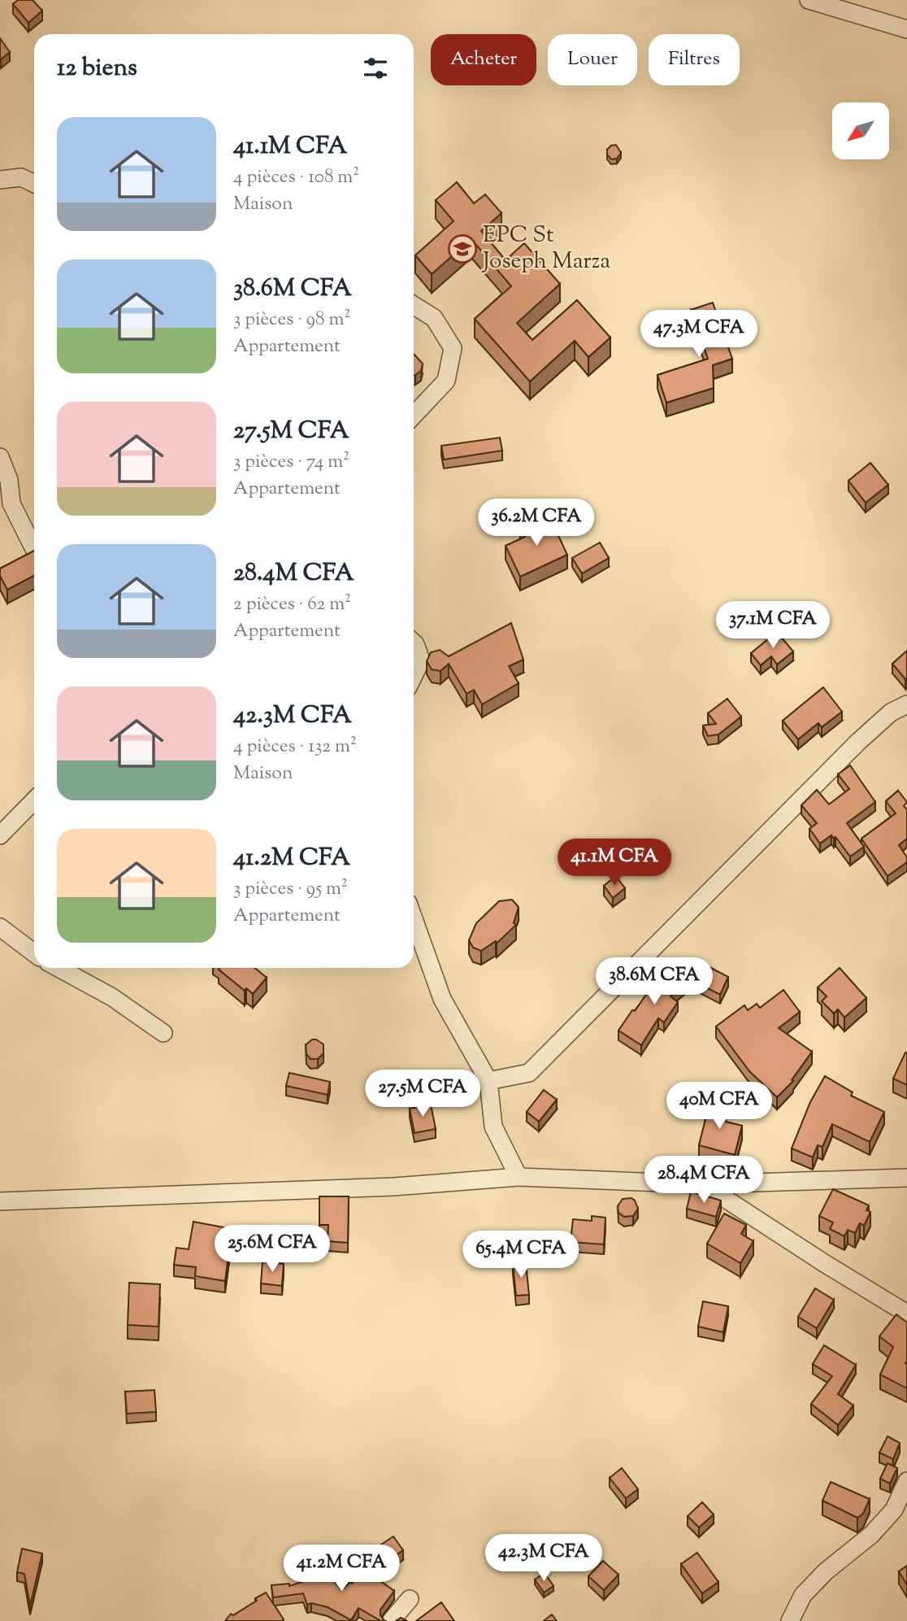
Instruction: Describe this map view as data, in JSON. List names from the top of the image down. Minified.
{"places":{"school or university":["EPC St Joseph Marza"]},"north":"bottom left","page":{"chip":["Acheter","Louer","Filtres"],"heading":"12 biens","list":[{"name":"41.1M CFA","note":"4 pièces · 108 m² · Maison"},{"name":"38.6M CFA","note":"3 pièces · 98 m² · Appartement"},{"name":"27.5M CFA","note":"3 pièces · 74 m² · Appartement"},{"name":"28.4M CFA","note":"2 pièces · 62 m² · Appartement"},{"name":"42.3M CFA","note":"4 pièces · 132 m² · Maison"},{"name":"41.2M CFA","note":"3 pièces · 95 m² · Appartement"}],"price":["47.3M CFA","36.2M CFA","37.1M CFA","41.1M CFA","38.6M CFA","27.5M CFA","40M CFA","28.4M CFA","25.6M CFA","65.4M CFA","42.3M CFA","41.2M CFA"]}}
